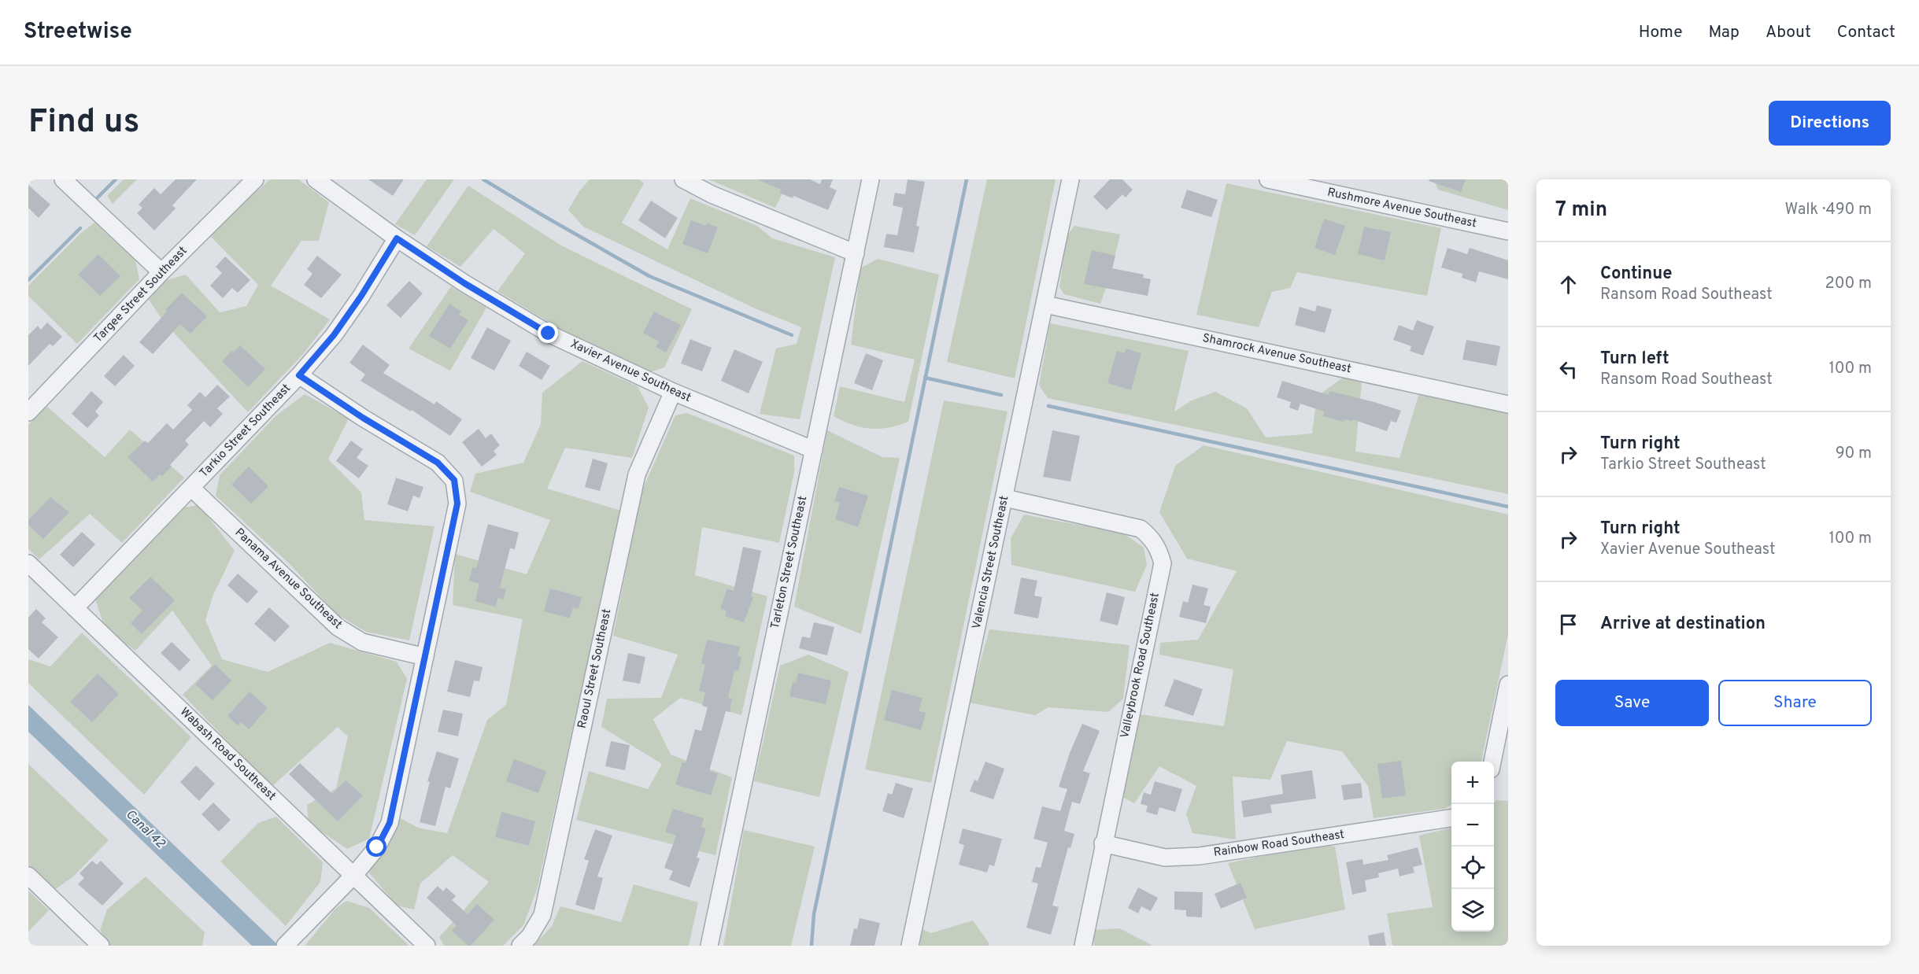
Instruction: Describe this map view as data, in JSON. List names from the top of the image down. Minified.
{"streets":{"street":["Rushmore Avenue Southeast","Targee Street Southeast","Shamrock Avenue Southeast","Xavier Avenue Southeast","Tarkio Street Southeast","Tarleton Street Southeast","Valencia Street Southeast","Panama Avenue Southeast","Valleybrook Road Southeast","Raoul Street Southeast","Wabash Road Southeast","Rainbow Road Southeast"]},"crossings":[["Shamrock Avenue Southeast","Valencia Street Southeast"],["Xavier Avenue Southeast","Tarkio Street Southeast"],["Xavier Avenue Southeast","Tarleton Street Southeast"],["Xavier Avenue Southeast","Raoul Street Southeast"],["Tarkio Street Southeast","Panama Avenue Southeast"],["Tarkio Street Southeast","Wabash Road Southeast"],["Valencia Street Southeast","Valleybrook Road Southeast"],["Valleybrook Road Southeast","Rainbow Road Southeast"]],"water":["Canal 42"],"page":{"header":"Streetwise","nav":["Home","Map","About","Contact"],"buttons":["Directions",["Save","Share"]],"title":"Find us","heading":["7 min","Walk · 490 m"],"list":[["Continue","Ransom Road Southeast","200 m"],["Turn left","Ransom Road Southeast","100 m"],["Turn right","Tarkio Street Southeast","90 m"],["Turn right","Xavier Avenue Southeast","100 m"],"Arrive at destination"],"map_buttons":["+","−"]}}
